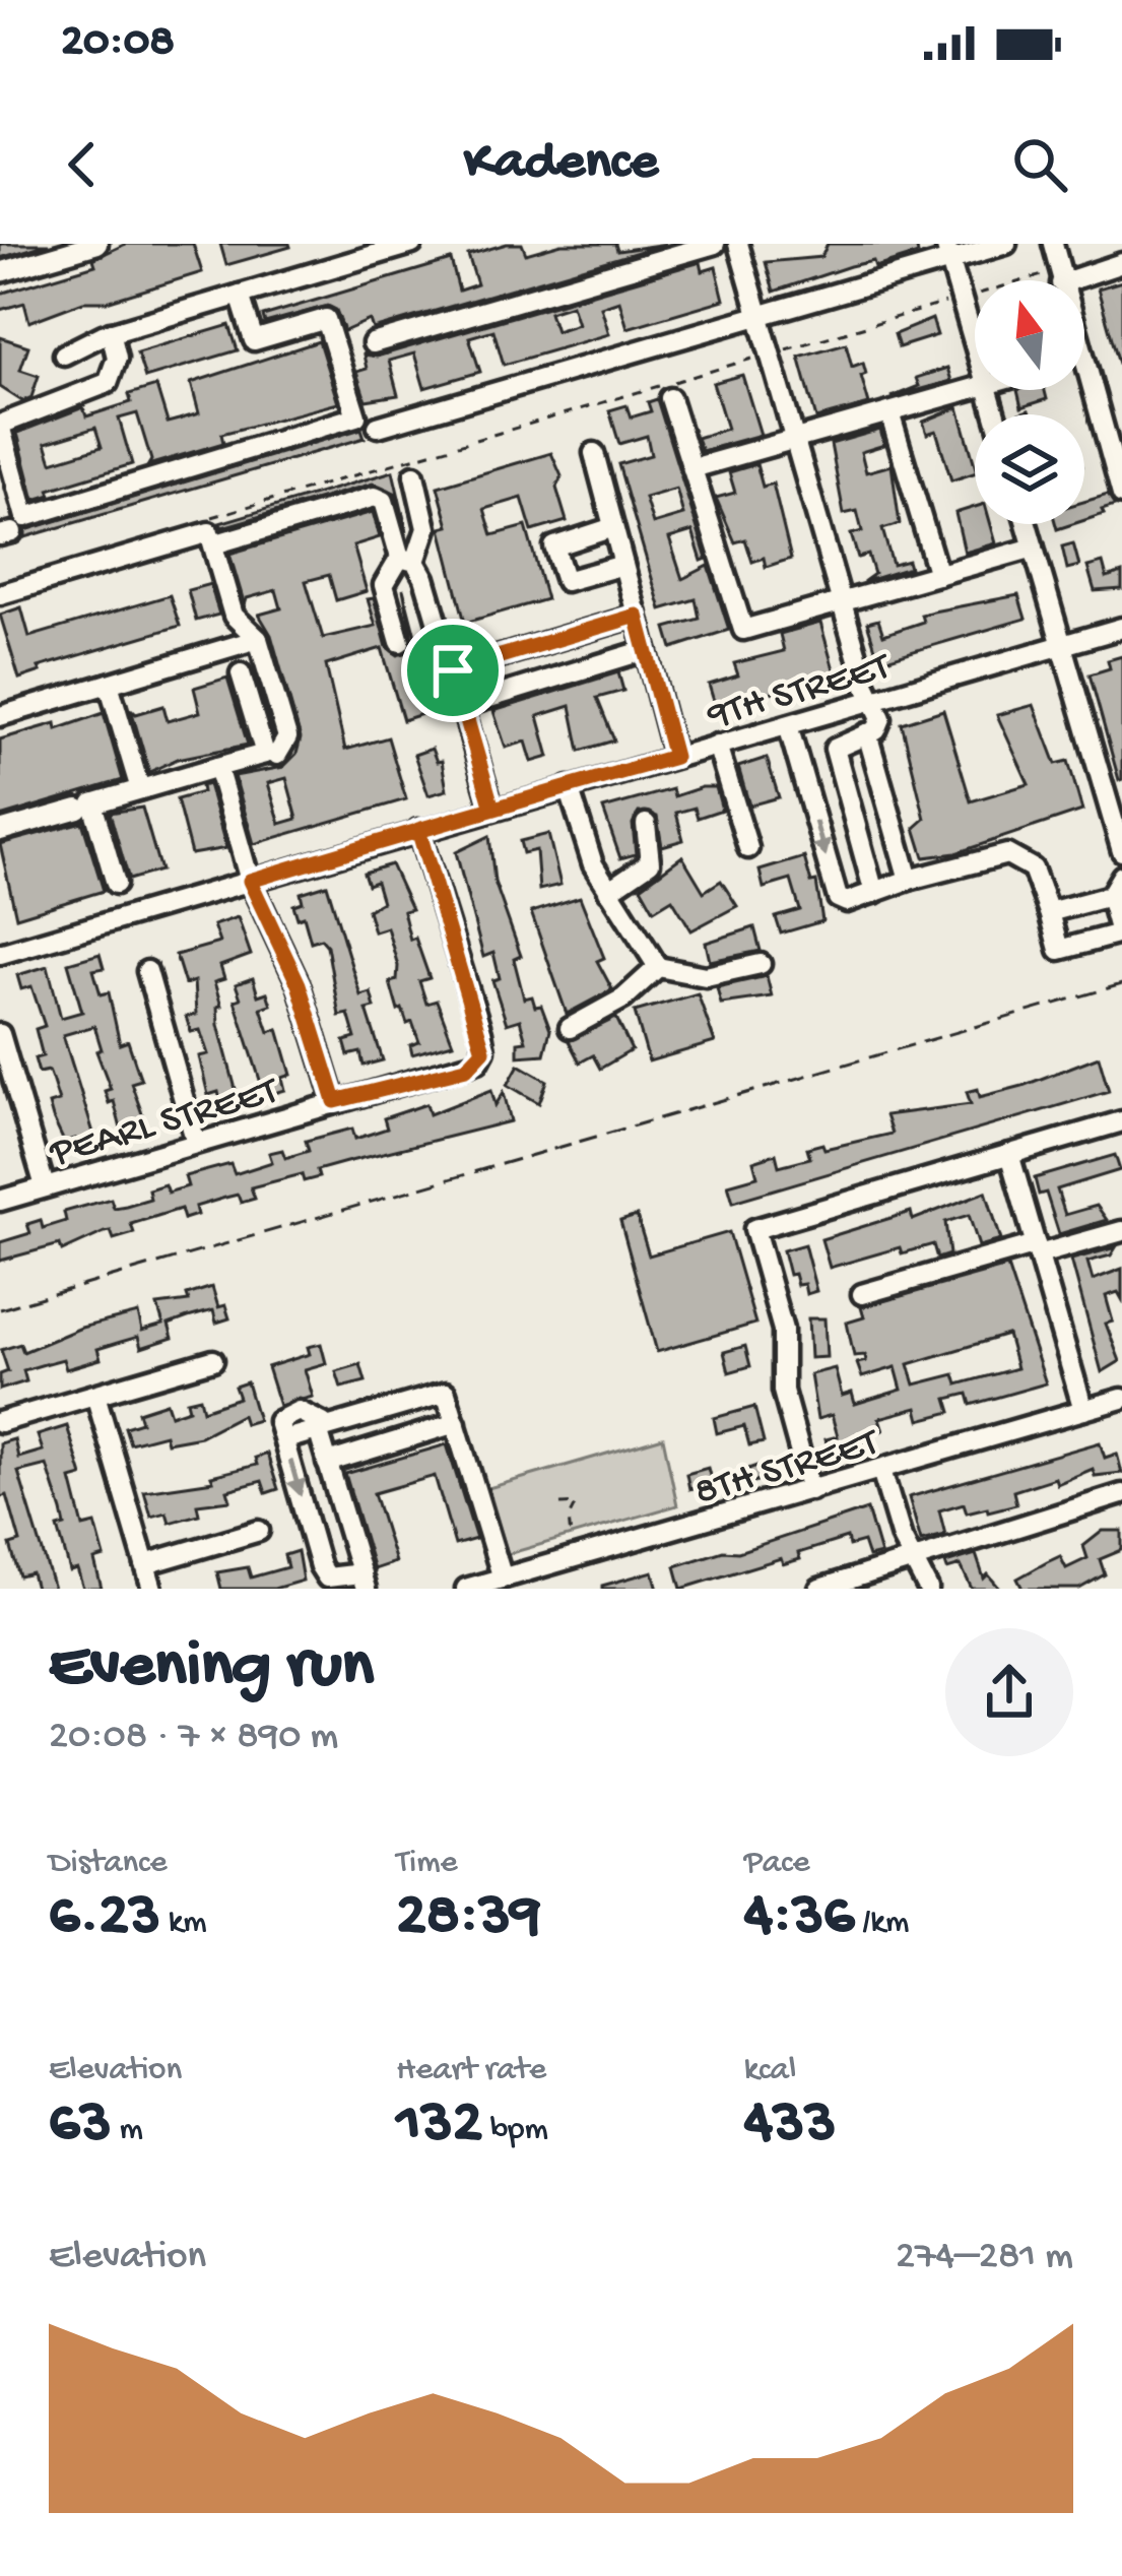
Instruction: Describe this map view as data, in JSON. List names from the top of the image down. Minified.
{"streets":{"street":["9TH STREET","PEARL STREET","8TH STREET"]},"crossings":[["9TH STREET","PEARL STREET"]],"north":"top","page":{"status":"20:08","header":"Kadence","heading":["Evening run","20:08 · 7 × 890 m"],"stats":[["Distance","6.23 km"],["Time","28:39"],["Pace","4:36 /km"],["Elevation","63 m"],["Heart rate","132 bpm"],["kcal","433"]],"chart":["Elevation","274–281 m"]}}
